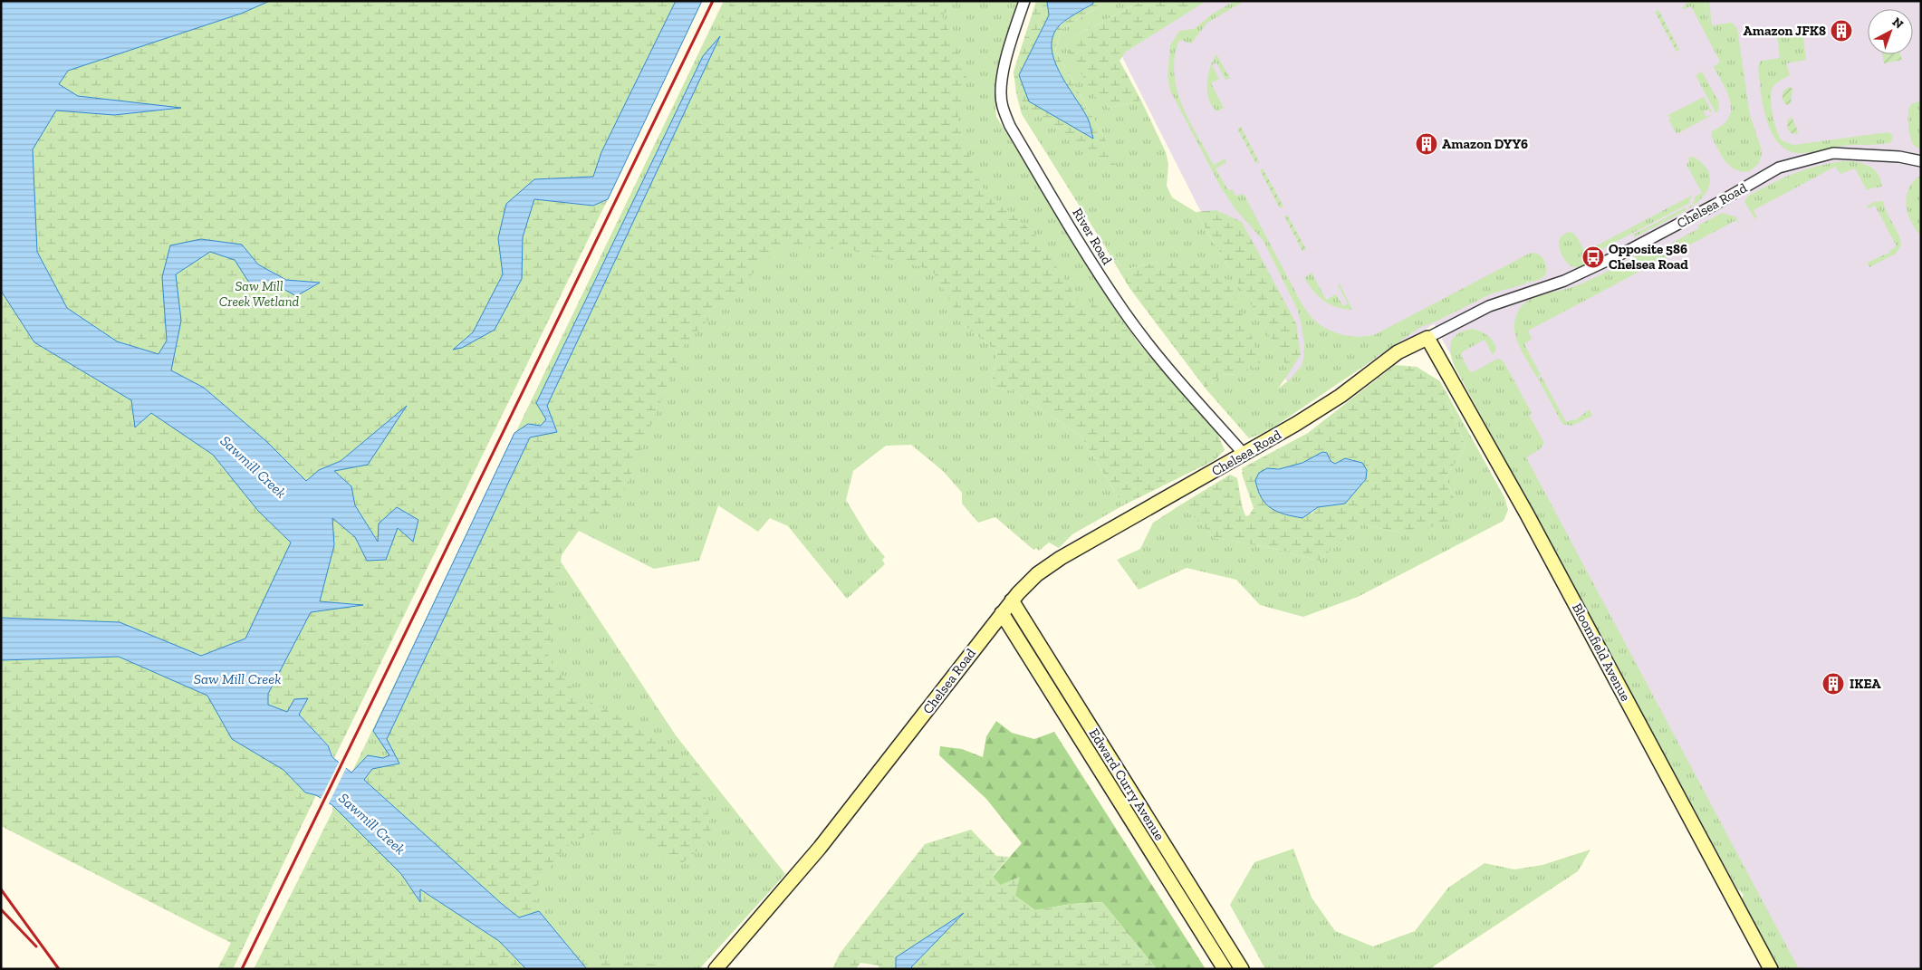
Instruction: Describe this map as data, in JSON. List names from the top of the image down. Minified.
{"streets":{"street":["Chelsea Road","River Road","Bloomfield Avenue","Edward Curry Avenue"]},"crossings":[["Chelsea Road","River Road"],["Chelsea Road","Bloomfield Avenue"],["Chelsea Road","Edward Curry Avenue"]],"water":["Sawmill Creek","Saw Mill Creek"],"parks":["Saw Mill Creek Wetland"],"places":{"building":["Amazon JFK8","Amazon DYY6","IKEA"],"bus stop":["Opposite 586 Chelsea Road"]},"north":"top right"}
